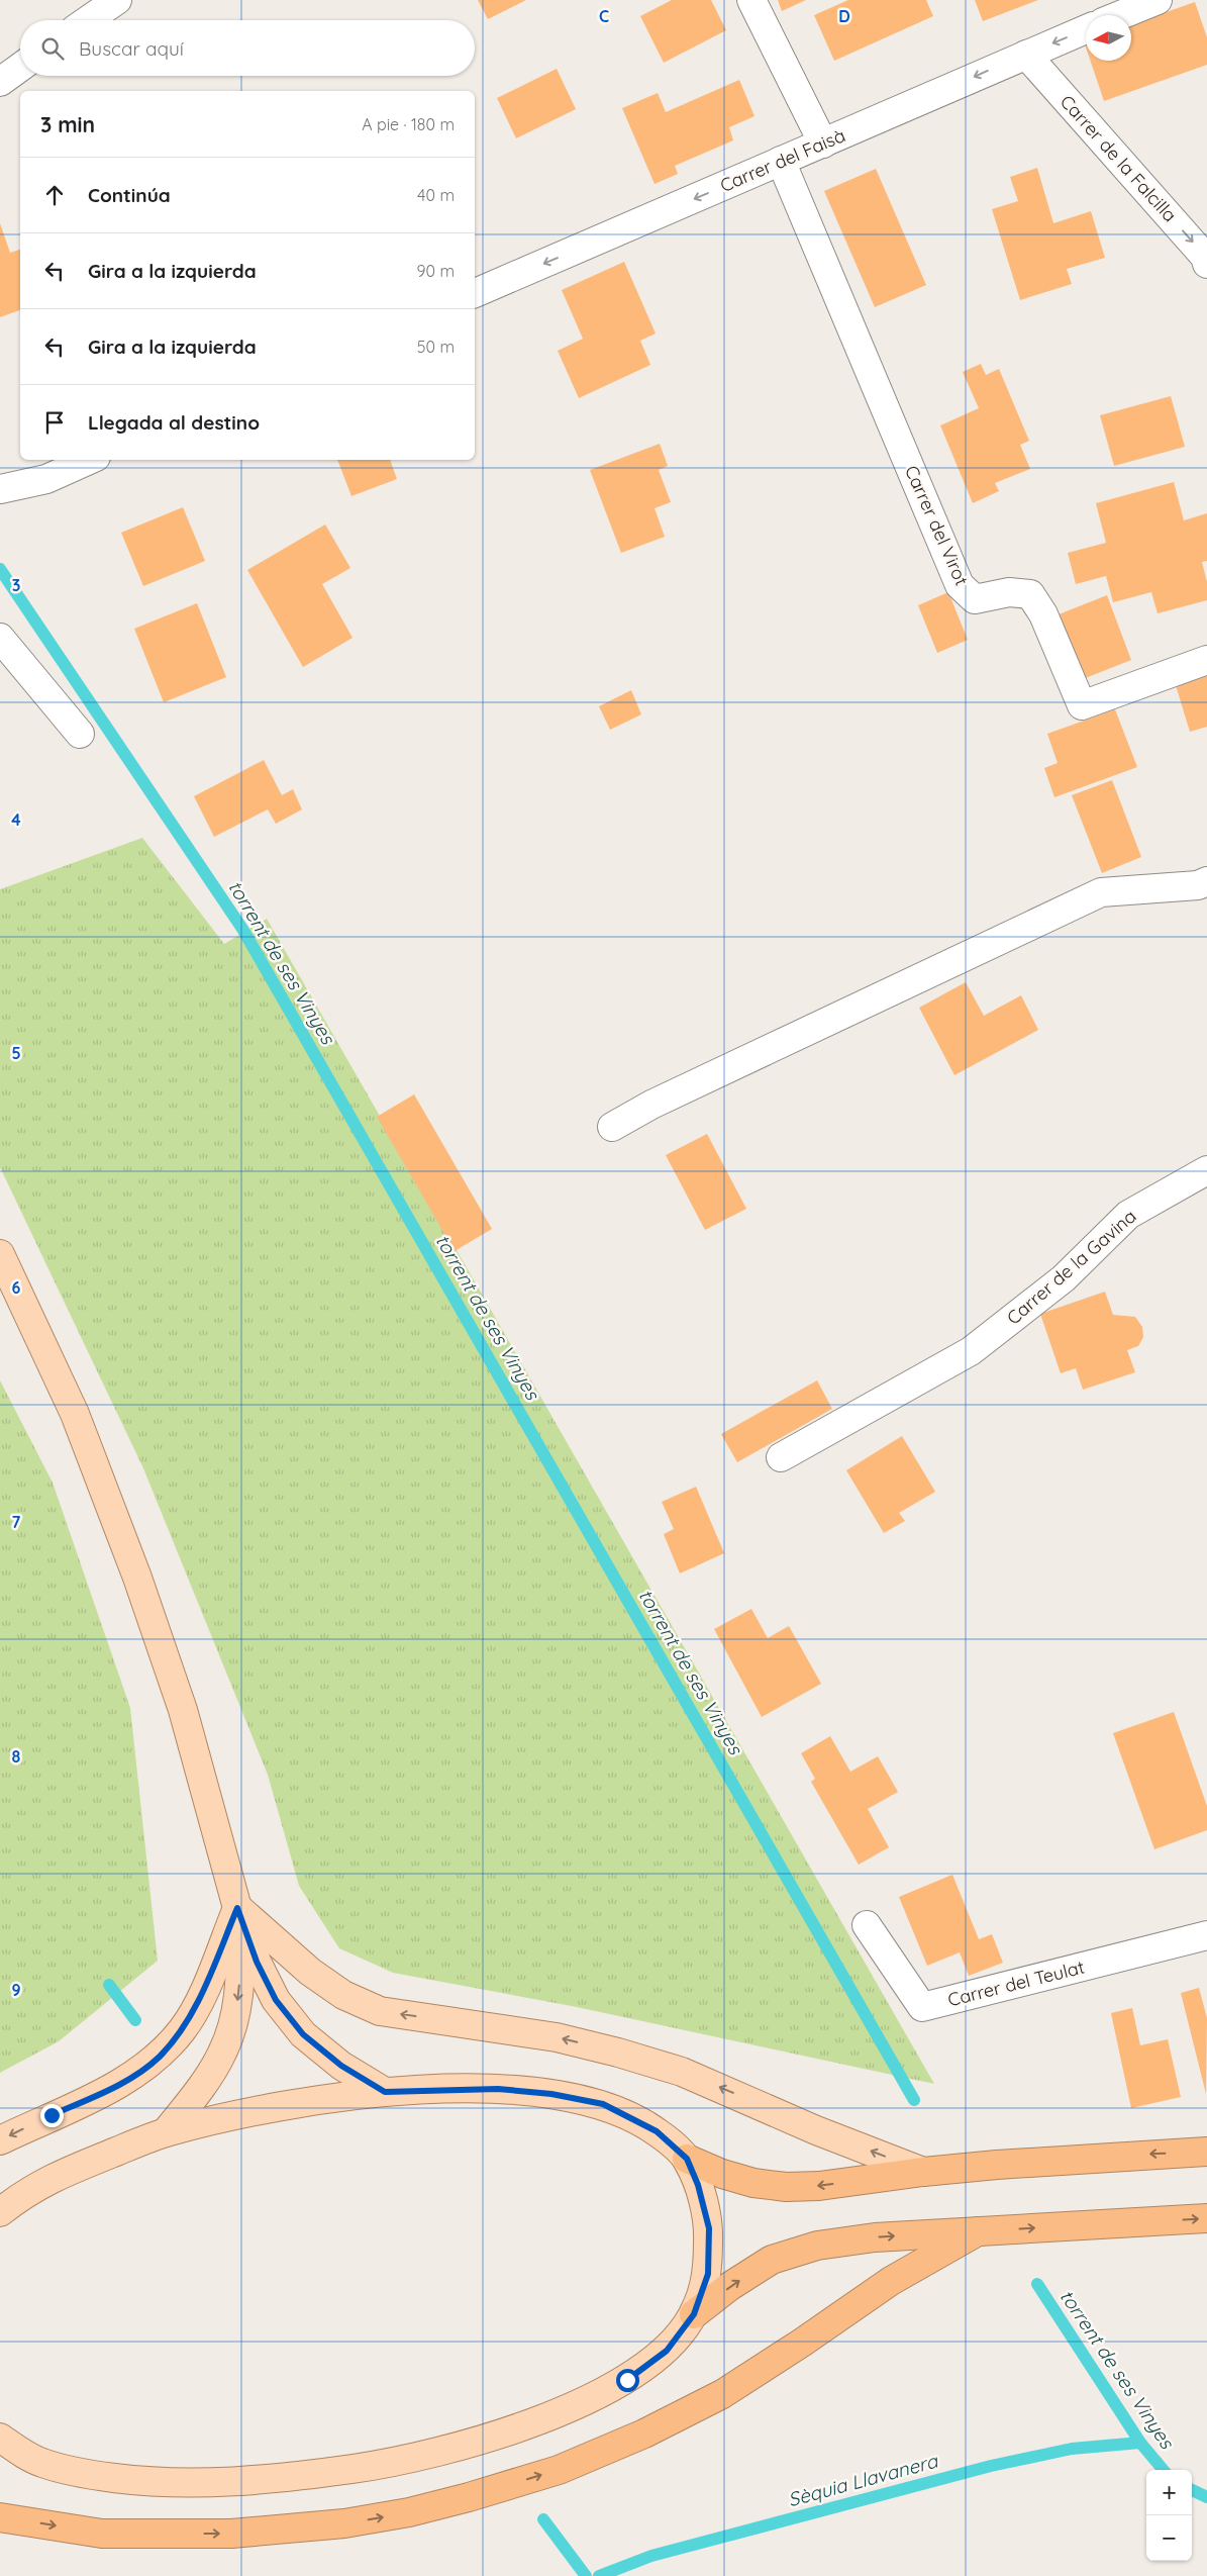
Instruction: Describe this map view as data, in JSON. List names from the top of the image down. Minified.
{"streets":{"street":["Carrer de la Falcilla","Carrer del Faisà","Carrer del Virot","Carrer de la Gavina","Carrer del Teulat"]},"crossings":[["Carrer de la Falcilla","Carrer del Faisà"],["Carrer del Faisà","Carrer del Virot"]],"one_way":["Carrer de la Falcilla","Carrer del Faisà"],"water":["torrent de ses Vinyes","Sèquia Llavanera"],"north":"left","page":{"search":"Buscar aquí","heading":["3 min","A pie · 180 m"],"list":[["Continúa","40 m"],["Gira a la izquierda","90 m"],["Gira a la izquierda","50 m"],"Llegada al destino"],"map_buttons":["+","−"]},"grid":{"columns":["C","D"],"rows":["3","4","5","6","7","8","9"]}}
